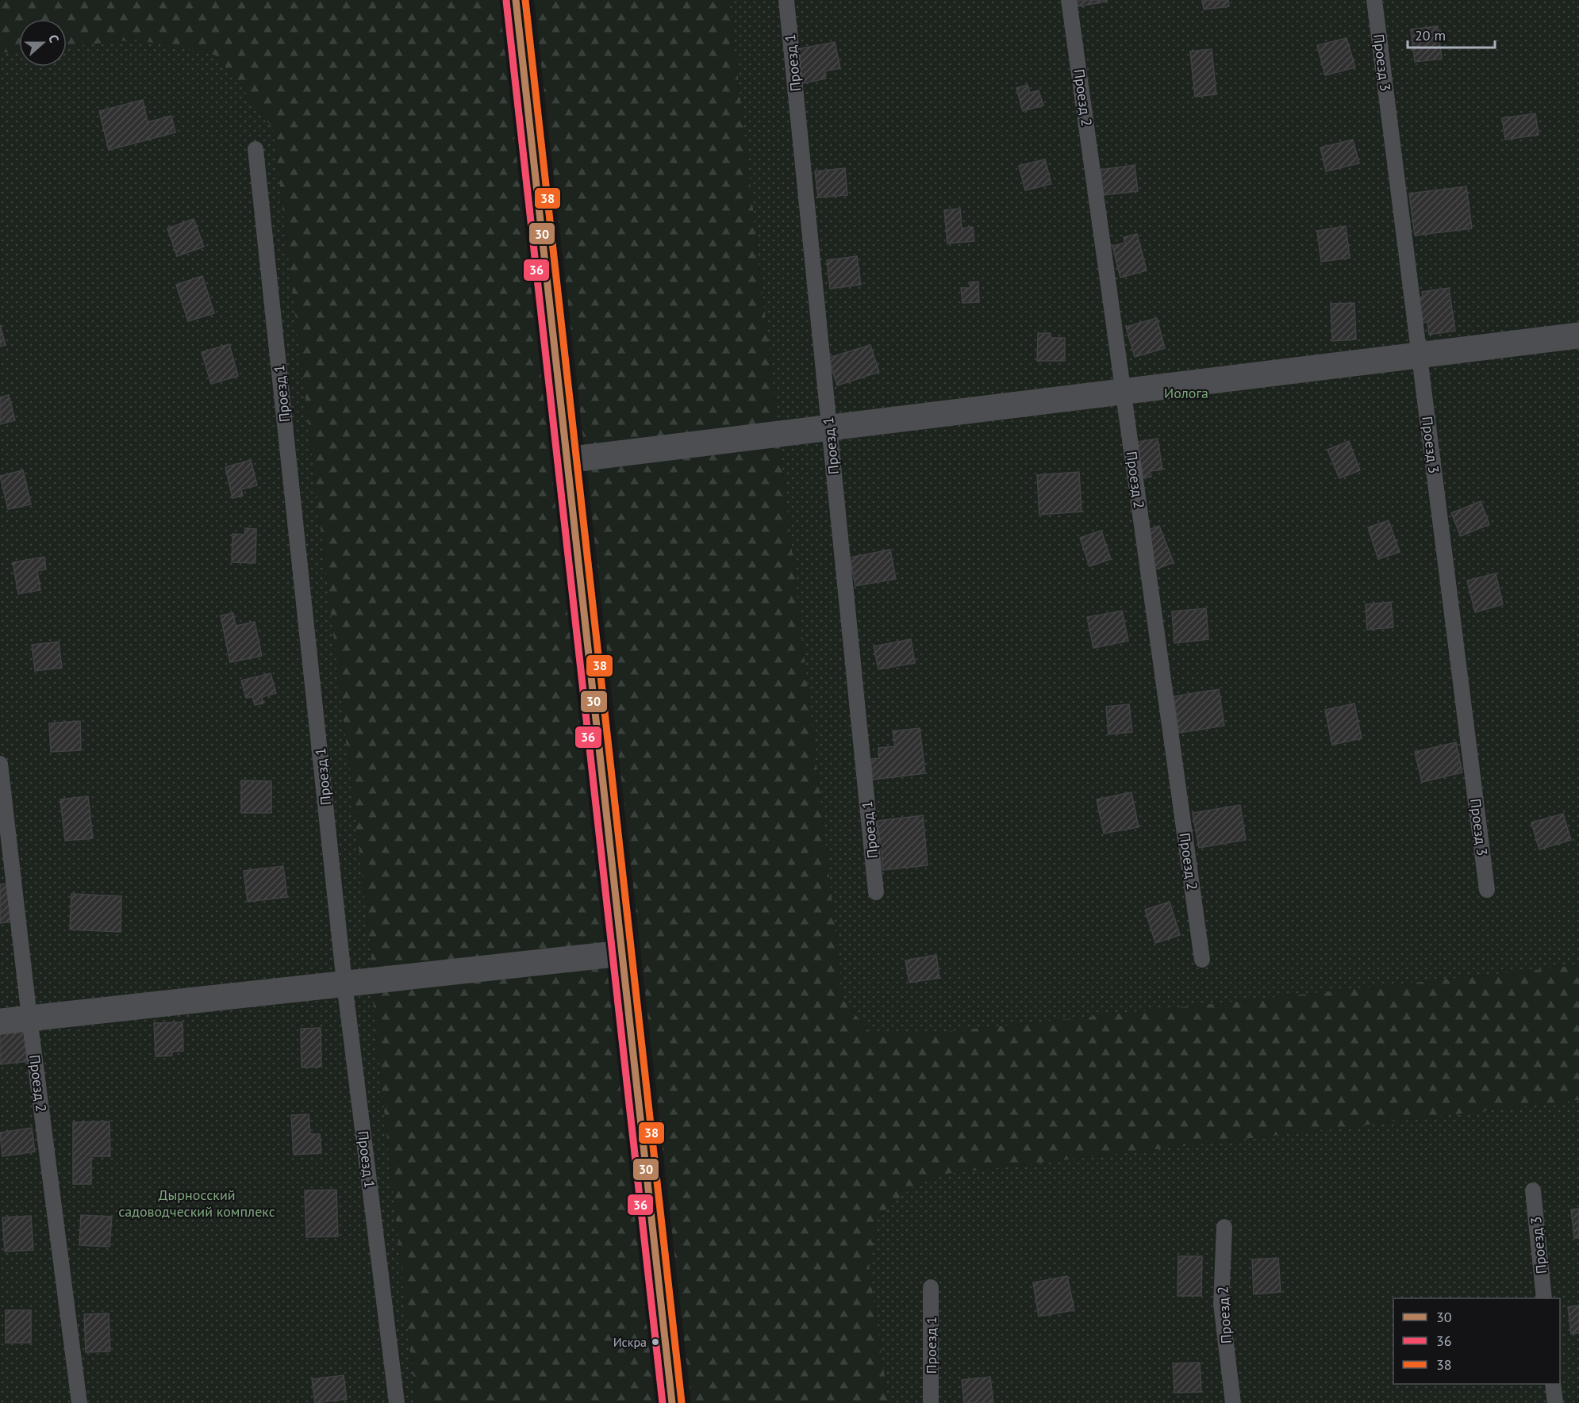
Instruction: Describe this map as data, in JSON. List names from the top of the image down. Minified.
{"streets":{"lane":["Проезд 1","Проезд 3","Проезд 2"]},"parks":["Иолога","Дырносский садоводческий комплекс"],"places":["Искра"],"lines":["transit line 30","transit line 38","transit line 36"],"legend":["30","36","38"],"scale_bar":"20 m","north":"right"}
